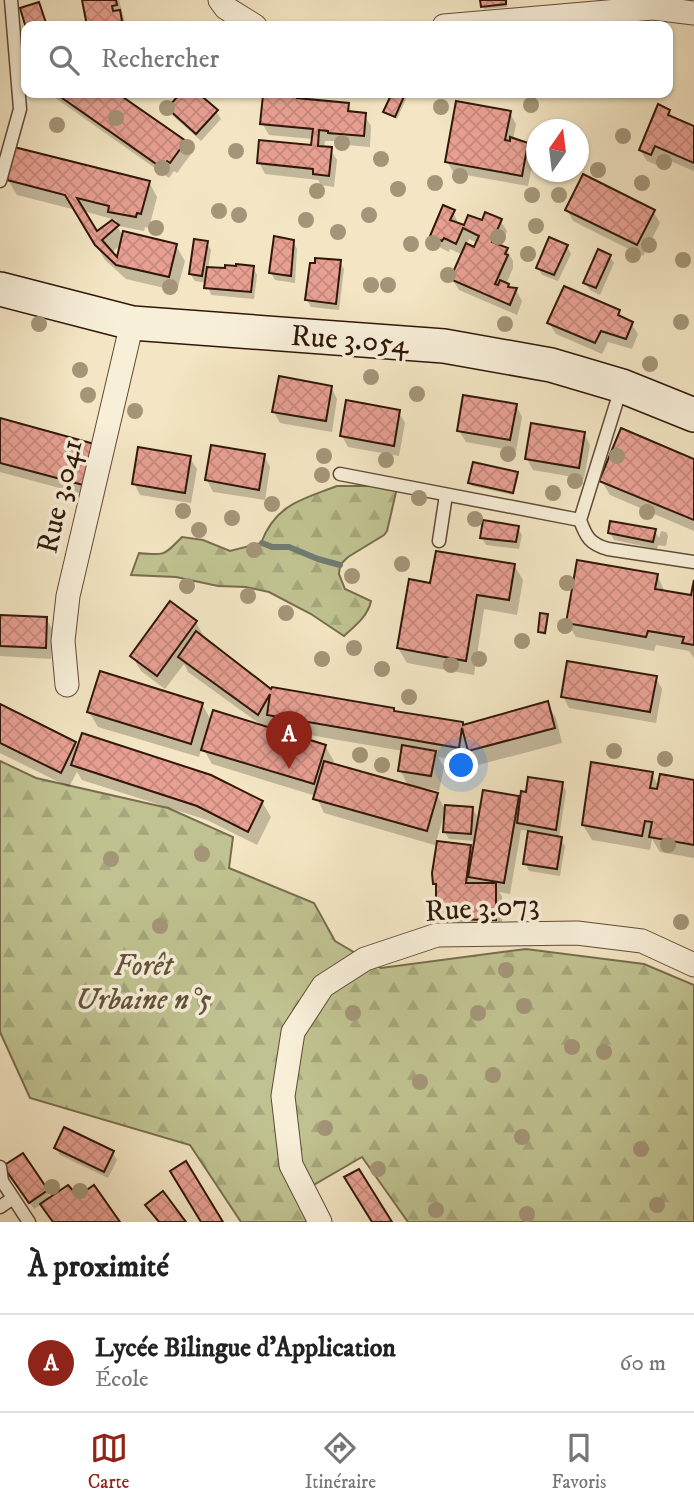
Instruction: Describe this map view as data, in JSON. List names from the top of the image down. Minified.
{"streets":{"street":["Rue 3.054","Rue 3.041","Rue 3.073"]},"crossings":[["Rue 3.054","Rue 3.041"]],"parks":["Forêt Urbaine n°5"],"north":"top","page":{"search":"Rechercher","pins":"A","heading":"À proximité","list":[{"mark":"A","name":"Lycée Bilingue d'Application","note":"École","value":"60 m"}],"nav":["Carte","Itinéraire","Favoris"]}}
